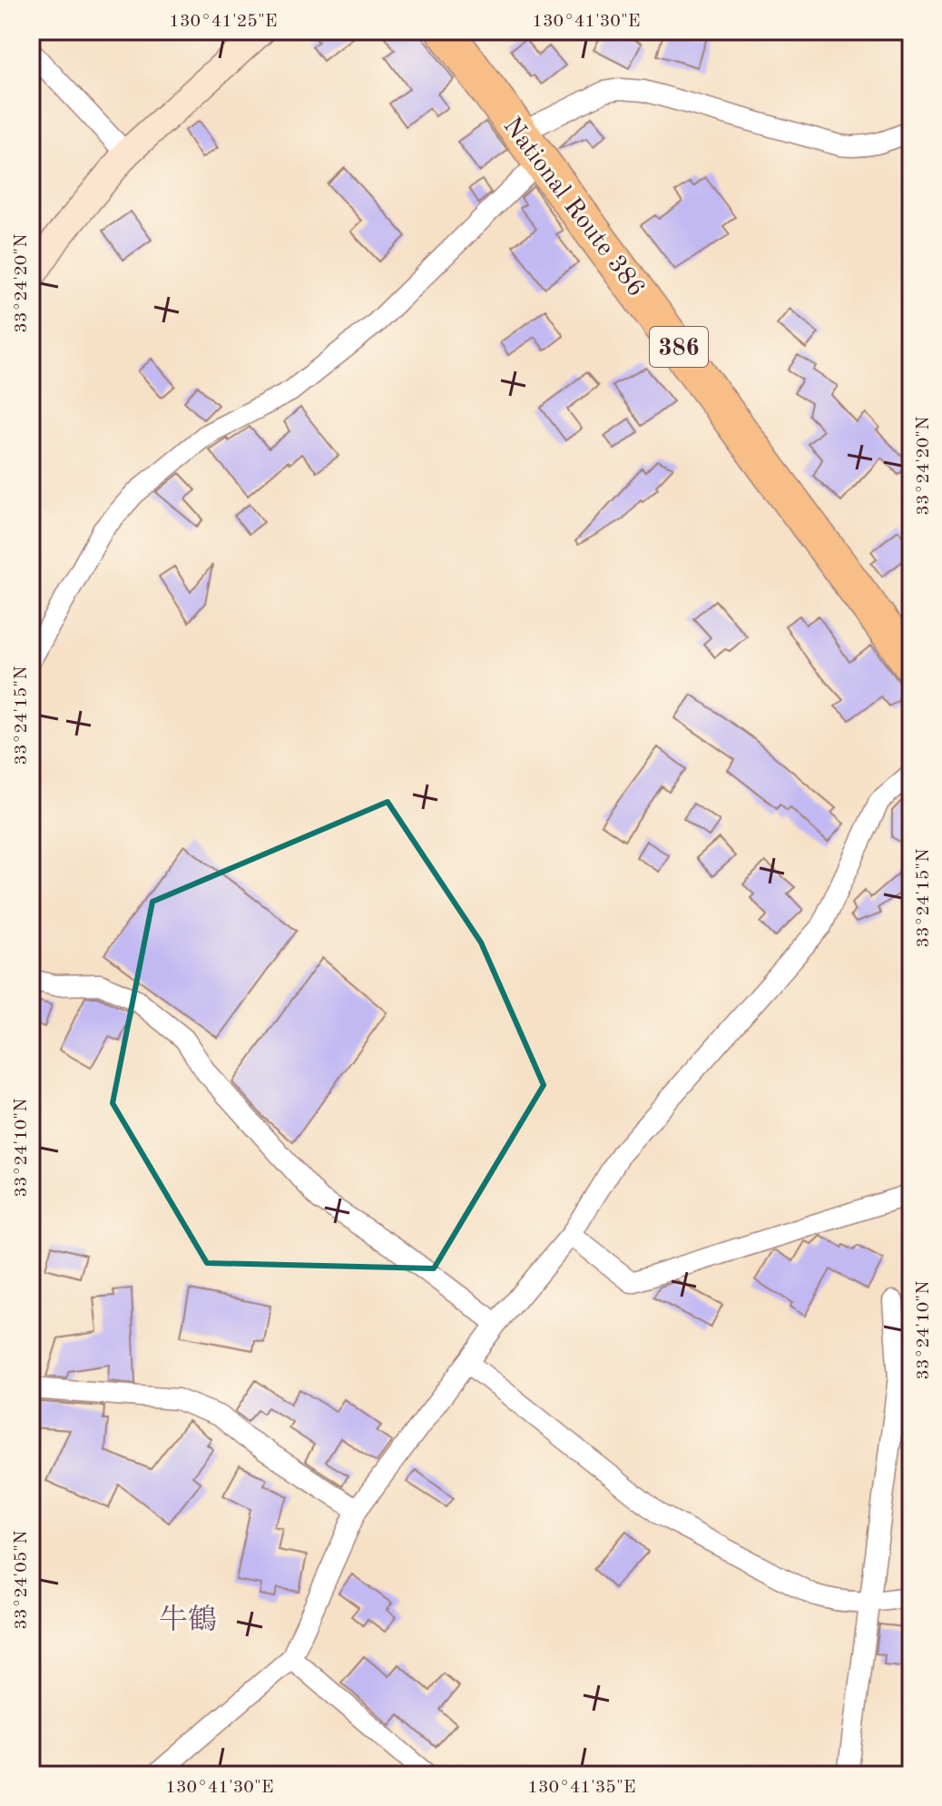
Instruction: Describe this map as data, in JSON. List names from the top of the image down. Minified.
{"streets":{"highway":["National Route 386","386"]},"districts":["牛鶴"],"coordinates":["130°41'25\"E","130°41'30\"E","33°24'20\"N","33°24'15\"N","33°24'10\"N","33°24'05\"N","130°41'35\"E"]}
